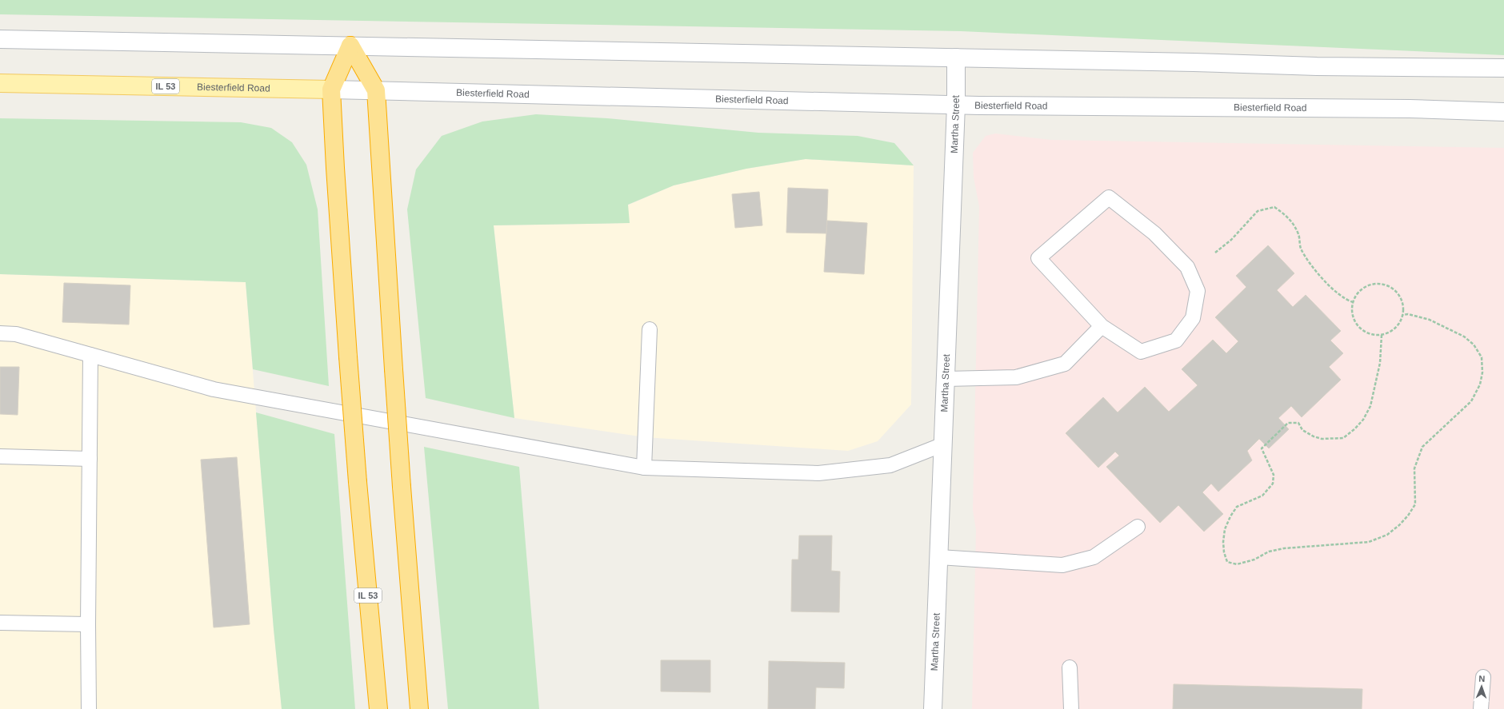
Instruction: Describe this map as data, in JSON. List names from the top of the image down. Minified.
{"streets":{"highway":["IL 53"],"main road":["Biesterfield Road","Martha Street"]},"crossings":[["IL 53","Biesterfield Road"],["Biesterfield Road","Martha Street"]],"north":"top"}
